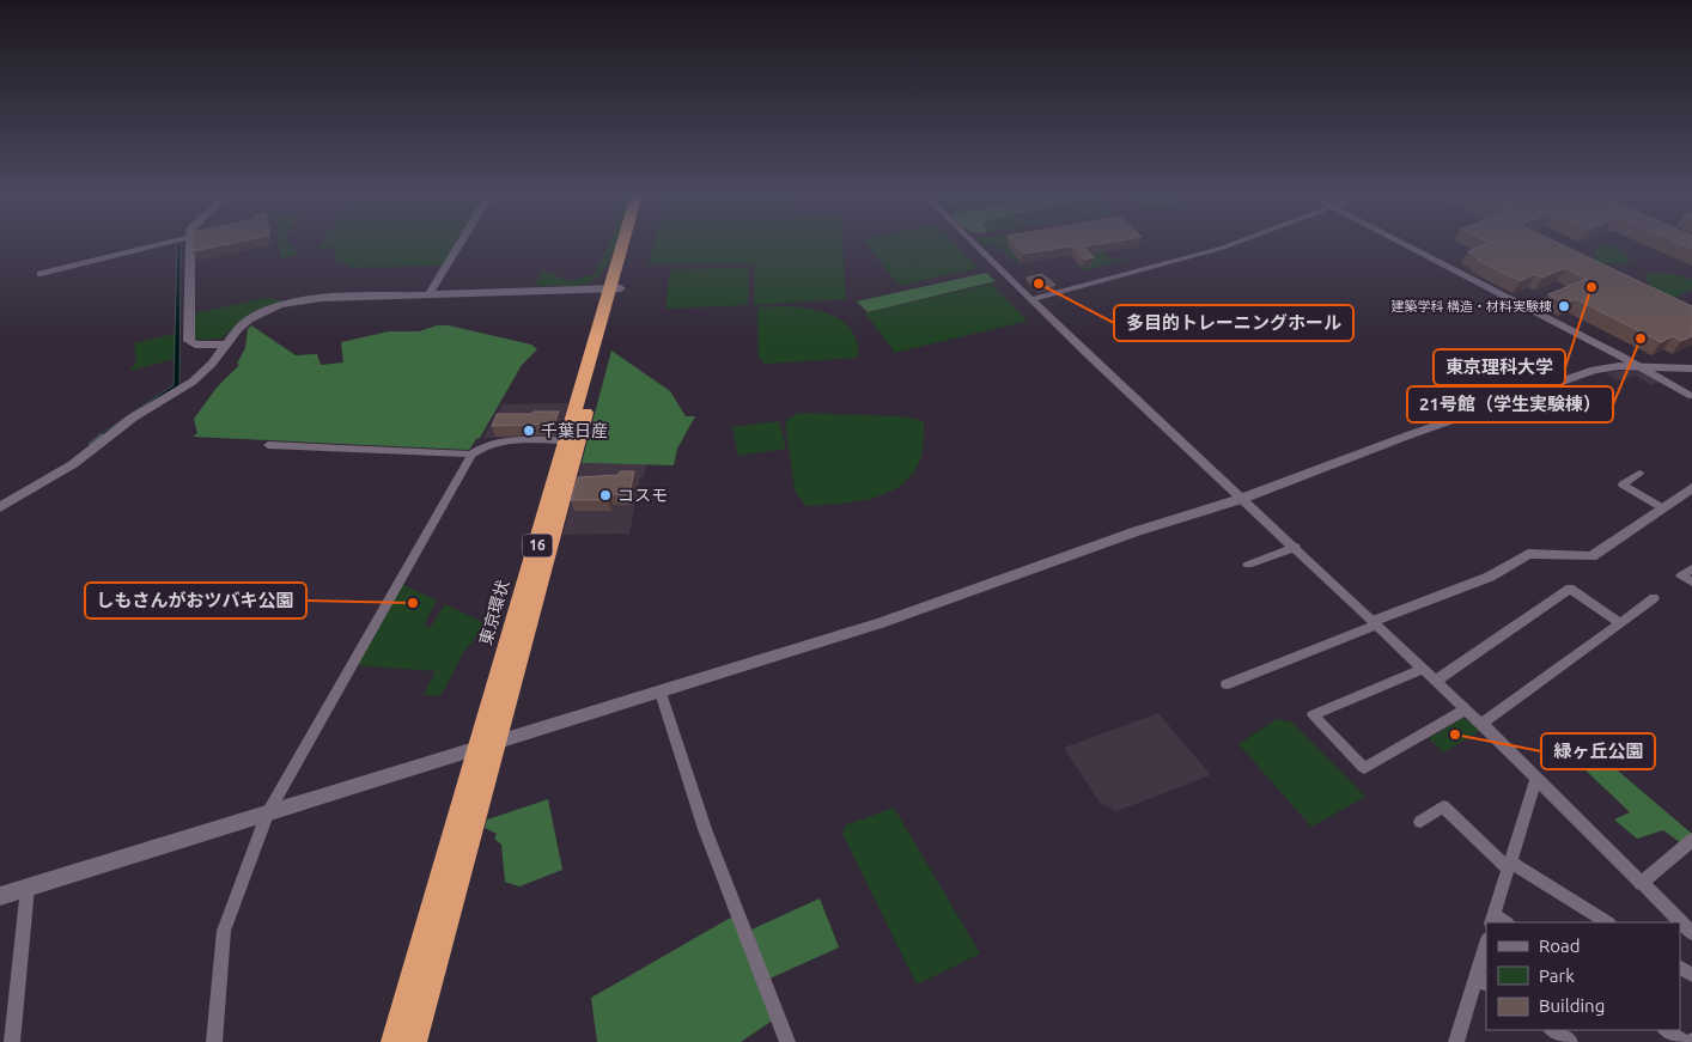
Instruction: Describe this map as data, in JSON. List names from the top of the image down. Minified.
{"streets":{"highway":["16","東京環状"]},"places":["多目的トレーニングホール","東京理科大学","建築学科 構造・材料実験棟","21号館（学生実験棟）","千葉日産","コスモ","しもさんがおツバキ公園","緑ヶ丘公園"],"legend":["Road","Park","Building"]}
